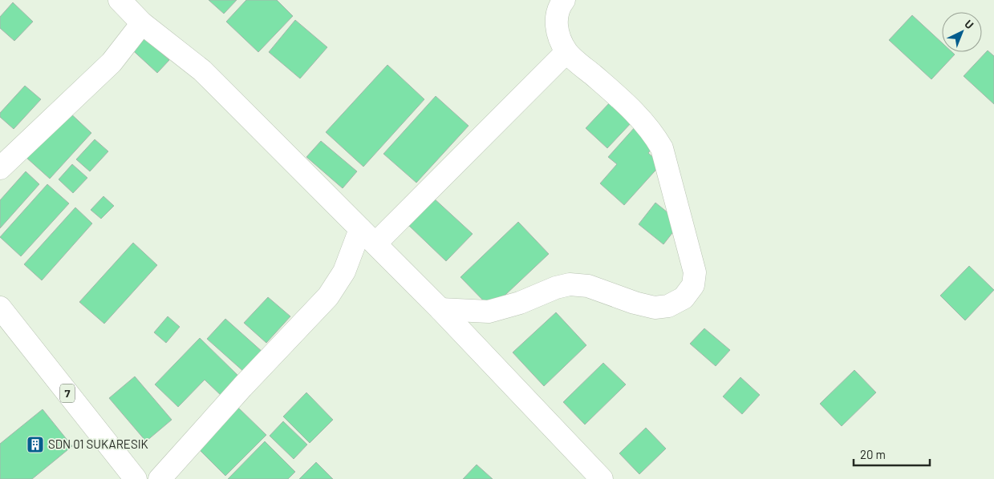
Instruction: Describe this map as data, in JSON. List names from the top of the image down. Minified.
{"streets":{"main road":["7"]},"places":{"building":["SDN 01 SUKARESIK"]},"scale_bar":"20 m","north":"top right"}
